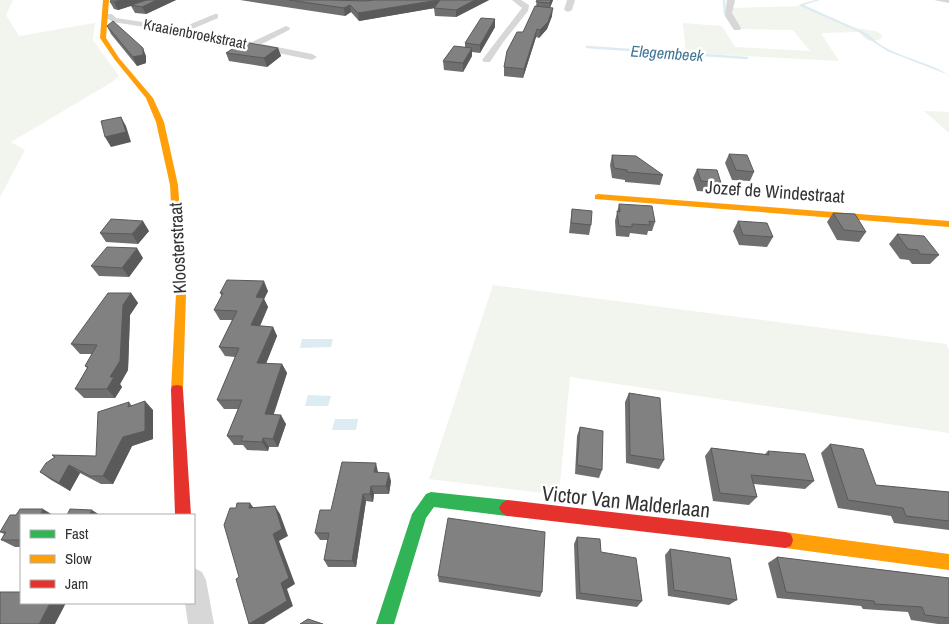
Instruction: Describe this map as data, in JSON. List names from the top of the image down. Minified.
{"streets":{"street":["Kraaienbroekstraat","Jozef de Windestraat","Kloosterstraat","Victor Van Malderlaan"]},"crossings":[["Kraaienbroekstraat","Kloosterstraat"]],"water":["Elegembeek"],"legend":["Fast","Slow","Jam"]}
